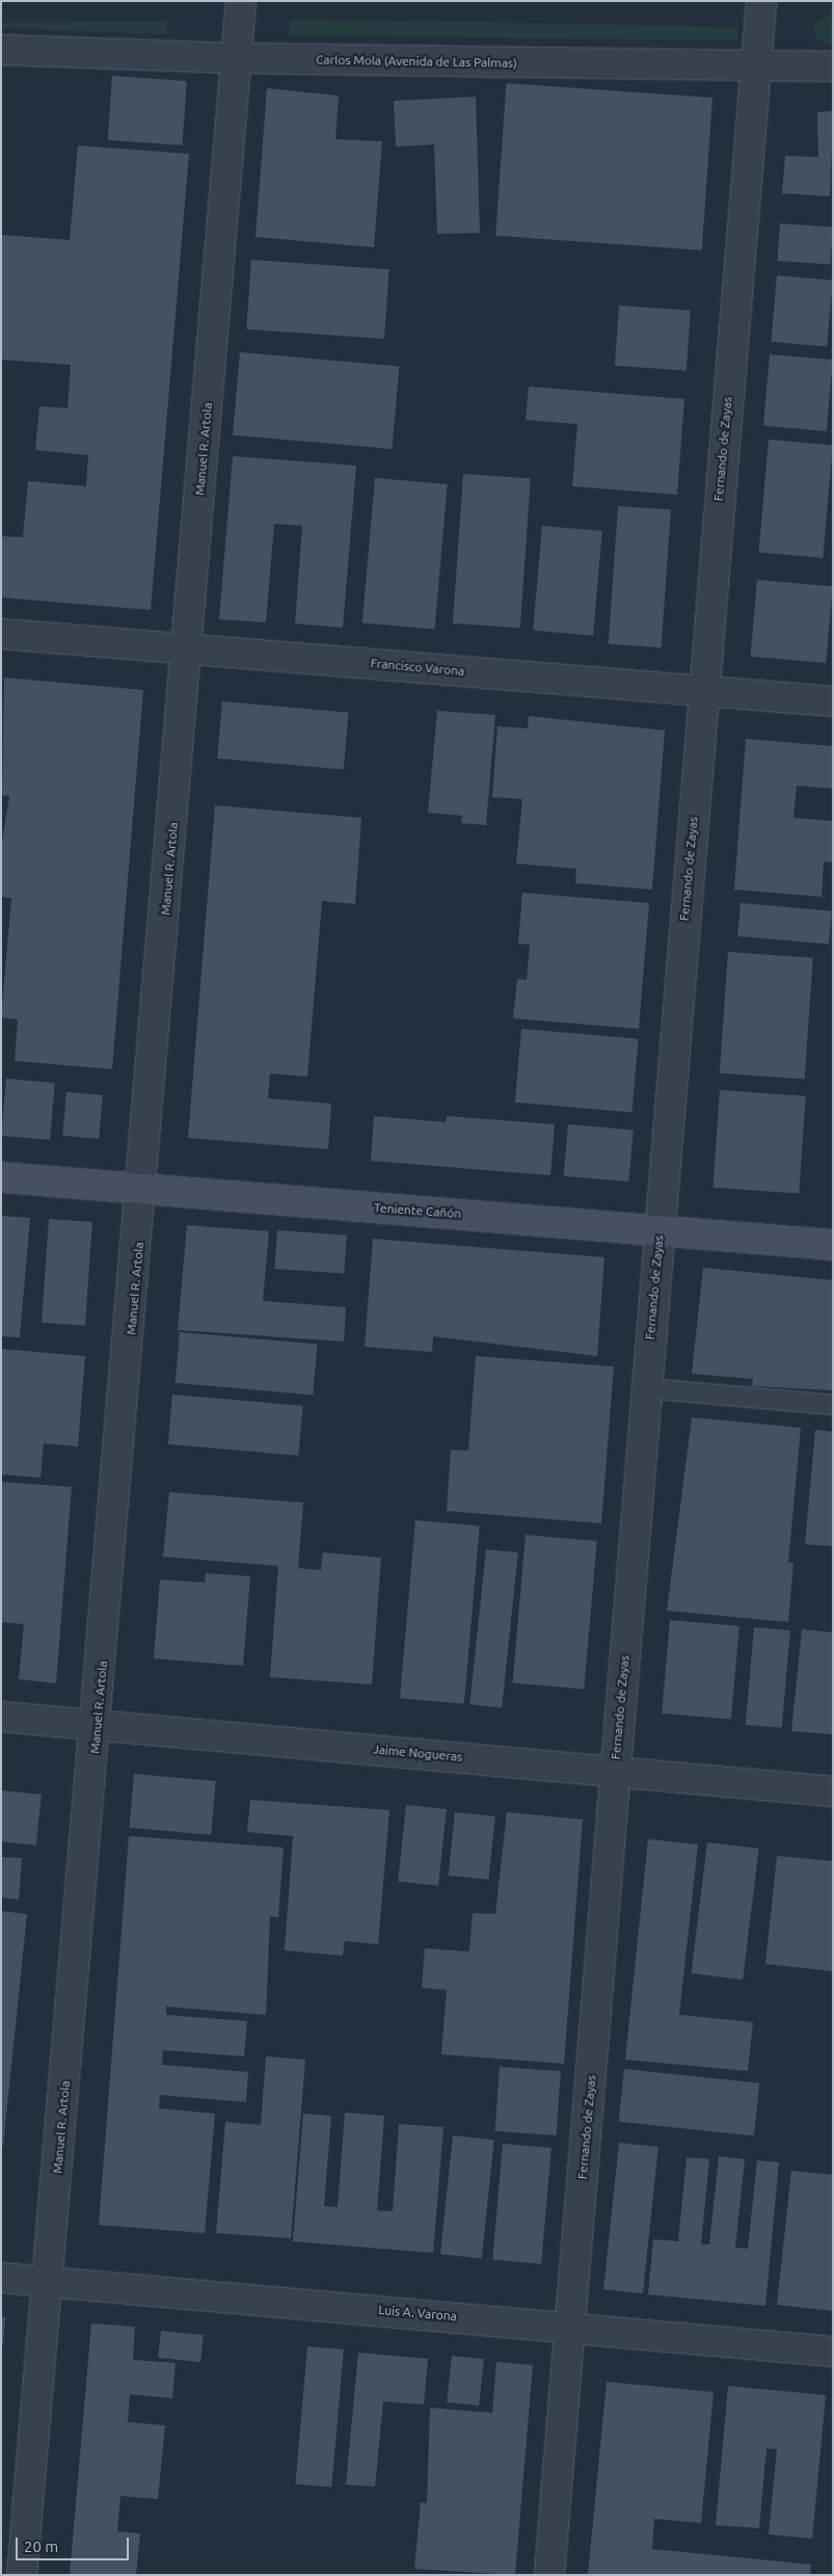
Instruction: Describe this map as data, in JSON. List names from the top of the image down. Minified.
{"streets":{"street":["Carlos Mola (Avenida de Las Palmas)","Manuel R. Artola","Fernando de Zayas","Francisco Varona","Teniente Cañón","Jaime Nogueras","Luis A. Varona"]},"crossings":[["Carlos Mola (Avenida de Las Palmas)","Manuel R. Artola"],["Carlos Mola (Avenida de Las Palmas)","Fernando de Zayas"],["Manuel R. Artola","Francisco Varona"],["Manuel R. Artola","Teniente Cañón"],["Manuel R. Artola","Jaime Nogueras"],["Manuel R. Artola","Luis A. Varona"],["Fernando de Zayas","Francisco Varona"],["Fernando de Zayas","Teniente Cañón"],["Fernando de Zayas","Jaime Nogueras"],["Fernando de Zayas","Luis A. Varona"]],"scale_bar":"20 m"}
